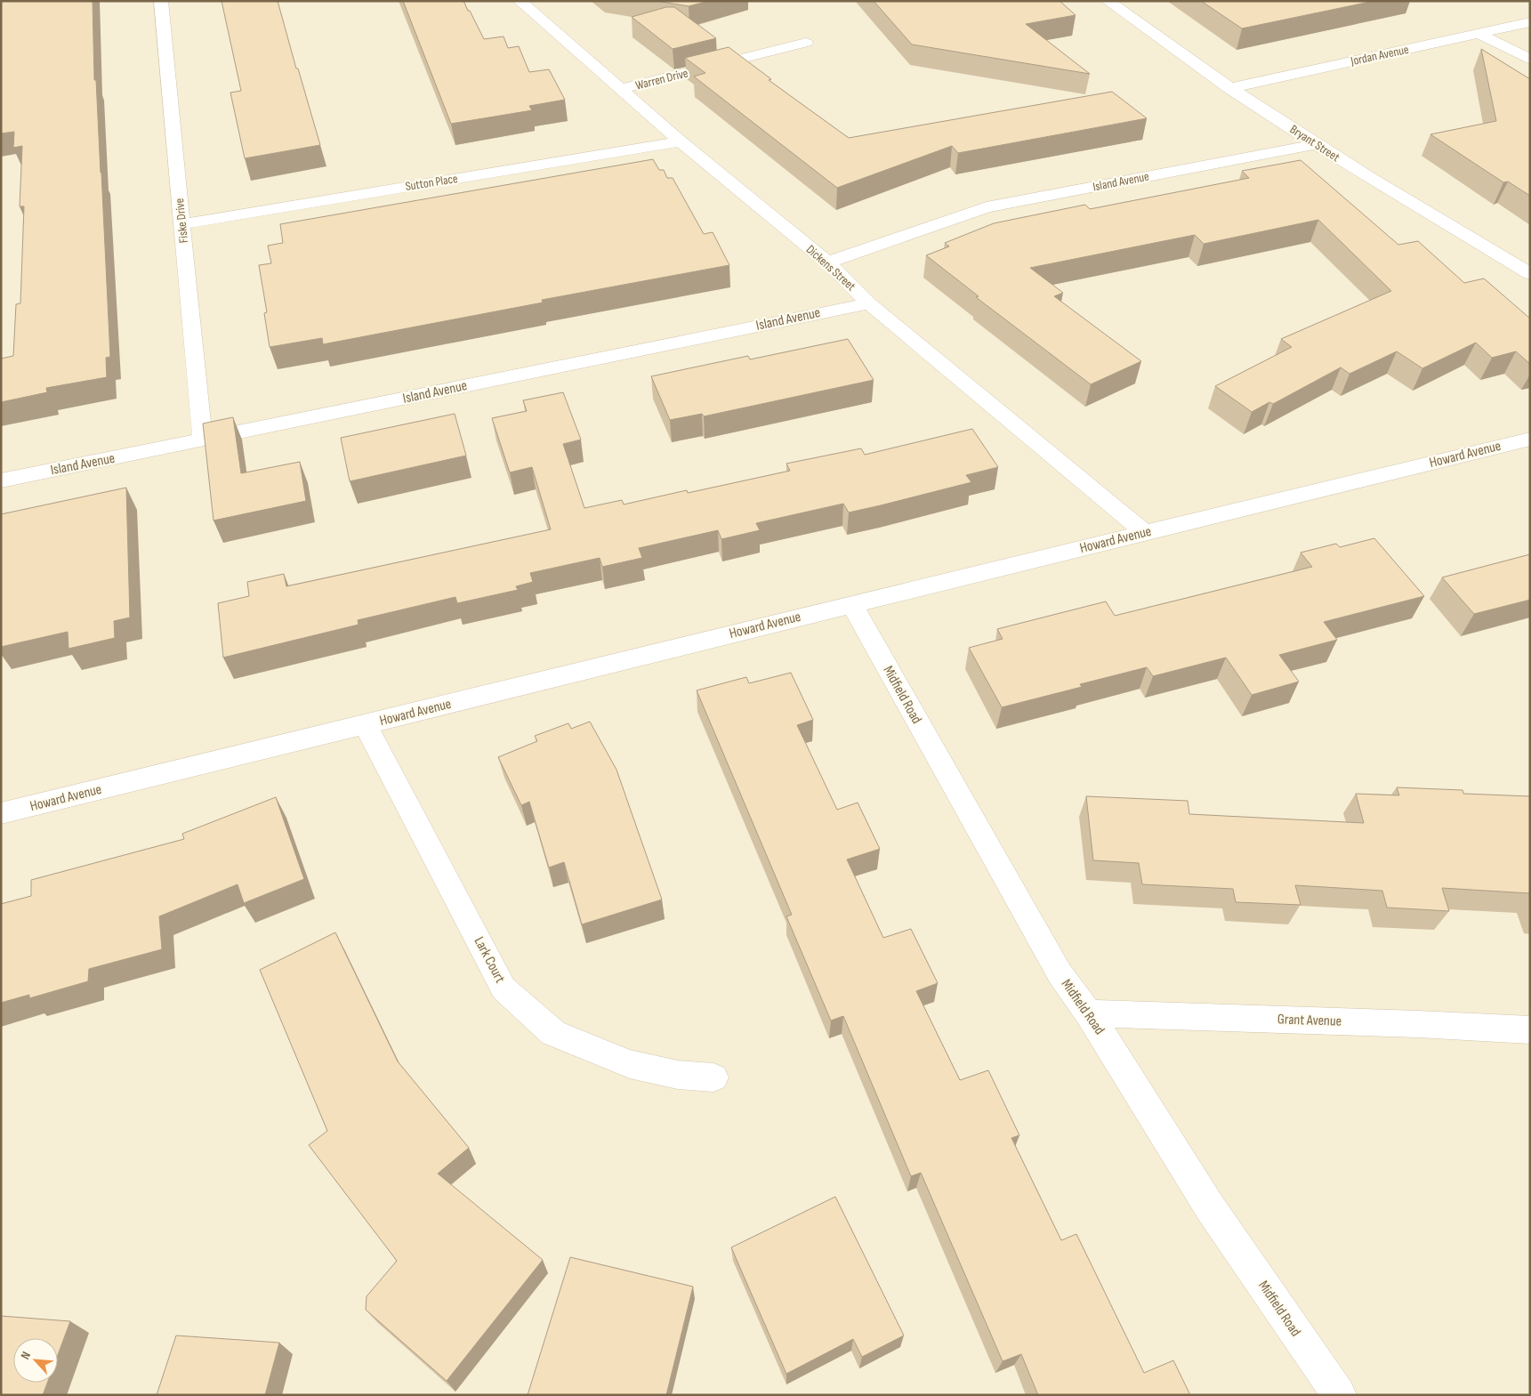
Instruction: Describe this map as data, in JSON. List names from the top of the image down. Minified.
{"streets":{"street":["Jordan Avenue","Warren Drive","Bryant Street","Island Avenue","Sutton Place","Fiske Drive","Dickens Street","Howard Avenue","Midfield Road","Lark Court","Grant Avenue"]},"crossings":[["Jordan Avenue","Bryant Street"],["Warren Drive","Dickens Street"],["Bryant Street","Island Avenue"],["Island Avenue","Fiske Drive"],["Island Avenue","Dickens Street"],["Sutton Place","Fiske Drive"],["Sutton Place","Dickens Street"],["Dickens Street","Howard Avenue"],["Howard Avenue","Midfield Road"],["Howard Avenue","Lark Court"],["Midfield Road","Grant Avenue"]],"north":"top left"}
